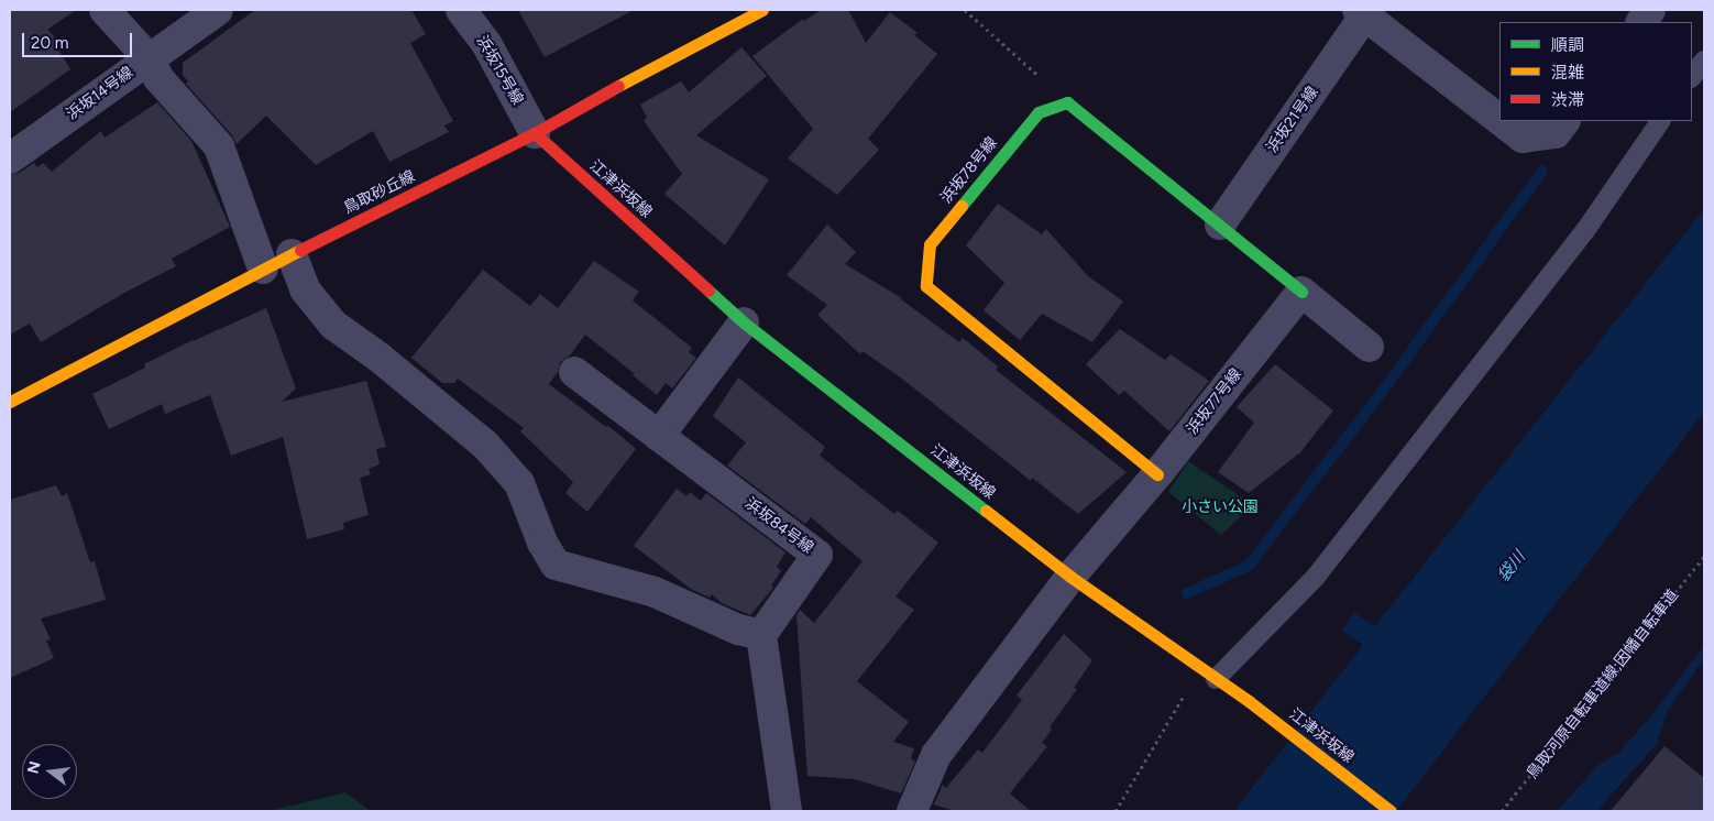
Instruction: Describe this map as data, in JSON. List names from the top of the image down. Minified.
{"streets":{"street":["浜坂15号線","浜坂14号線","浜坂21号線","浜坂78号線","江津浜坂線","鳥取砂丘線","浜坂77号線","浜坂84号線"],"path":["鳥取河原自転車道線;因幡自転車道"]},"crossings":[["浜坂15号線","江津浜坂線"],["浜坂15号線","鳥取砂丘線"],["浜坂78号線","浜坂77号線"],["江津浜坂線","鳥取砂丘線"],["江津浜坂線","浜坂77号線"]],"water":["袋川"],"parks":["小さい公園"],"legend":["順調","混雑","渋滞"],"scale_bar":"20 m","north":"left"}
